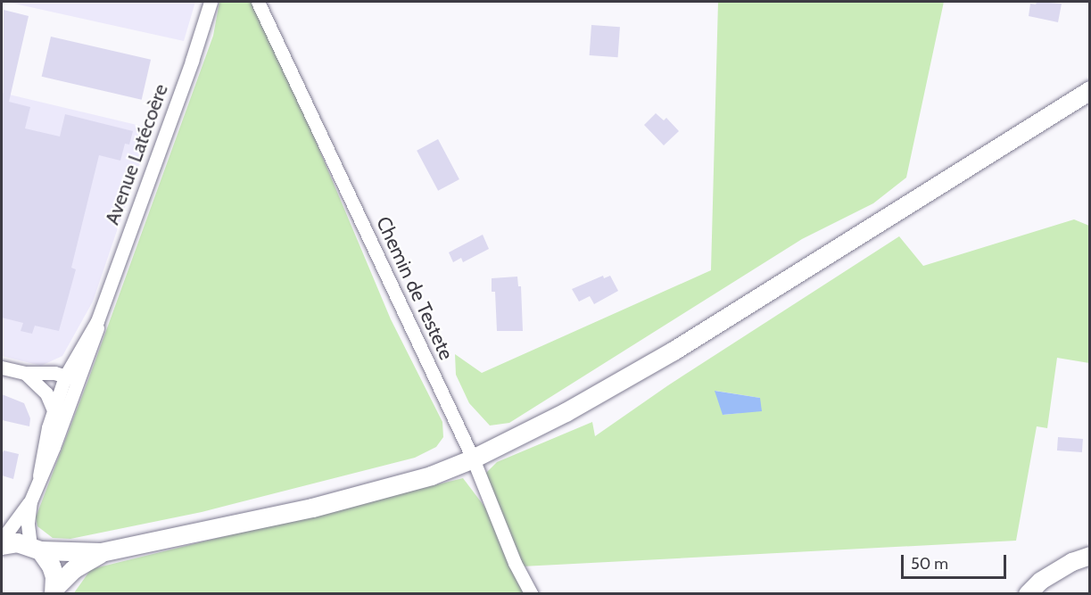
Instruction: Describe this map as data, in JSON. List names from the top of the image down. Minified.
{"streets":{"street":["Avenue Latécoère","Chemin de Testete"]},"scale_bar":"50 m"}
